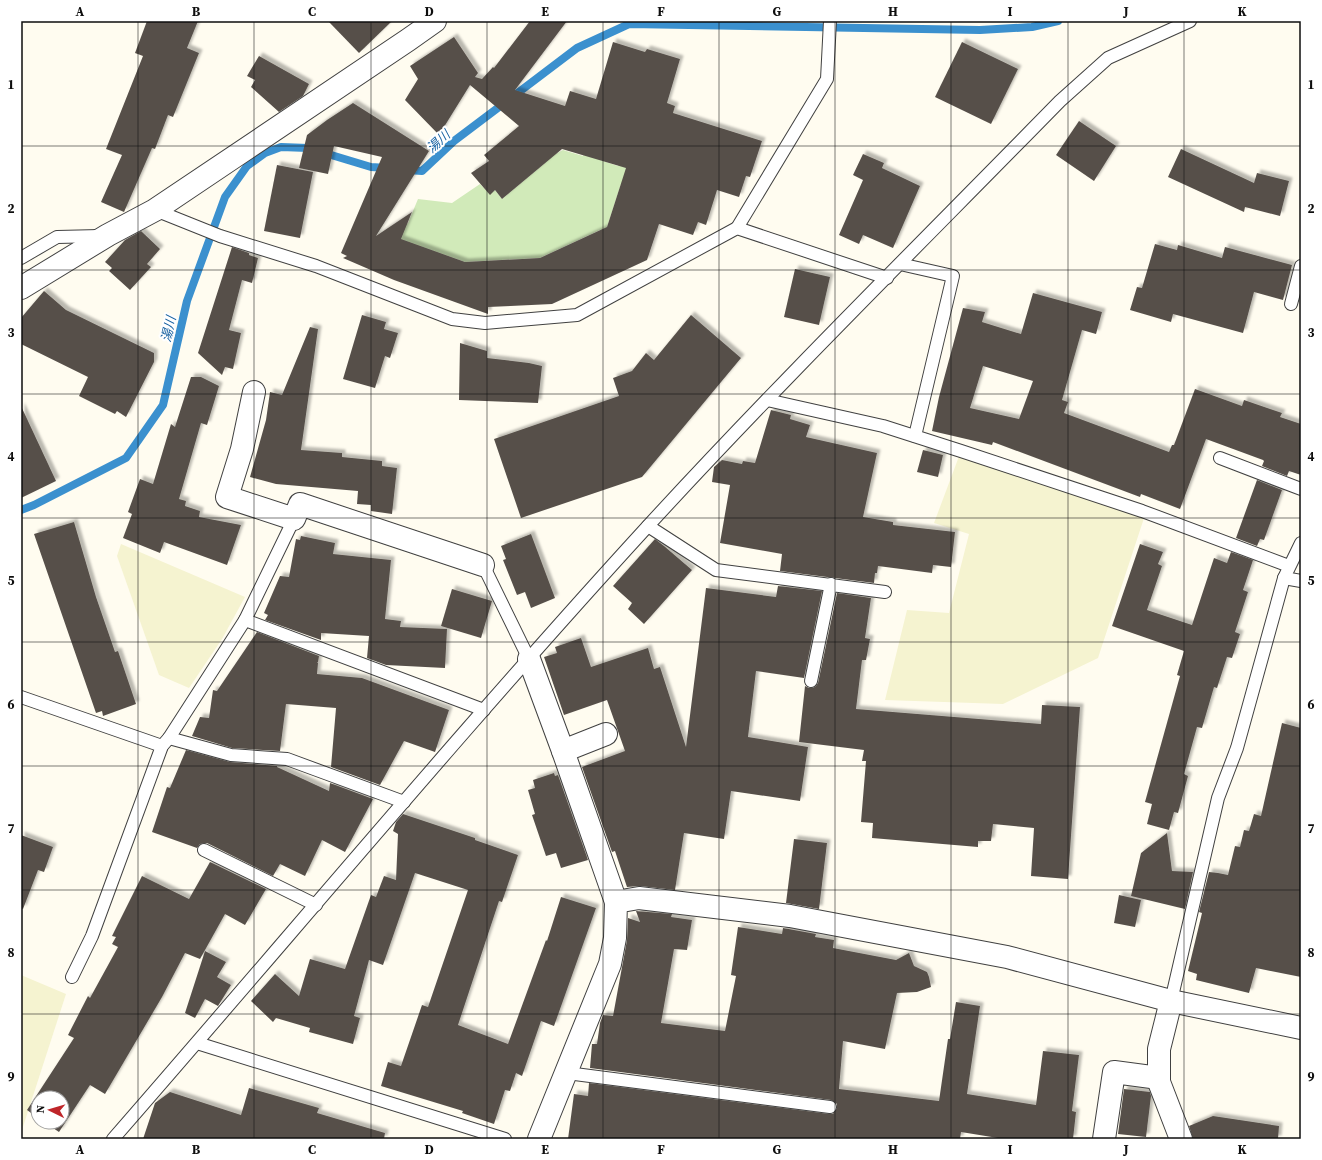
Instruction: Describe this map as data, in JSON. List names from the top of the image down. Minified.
{"water":["湯川"],"north":"left","grid":{"columns":["A","B","C","D","E","F","G","H","I","J","K"],"rows":["1","2","3","4","5","6","7","8","9"]}}
